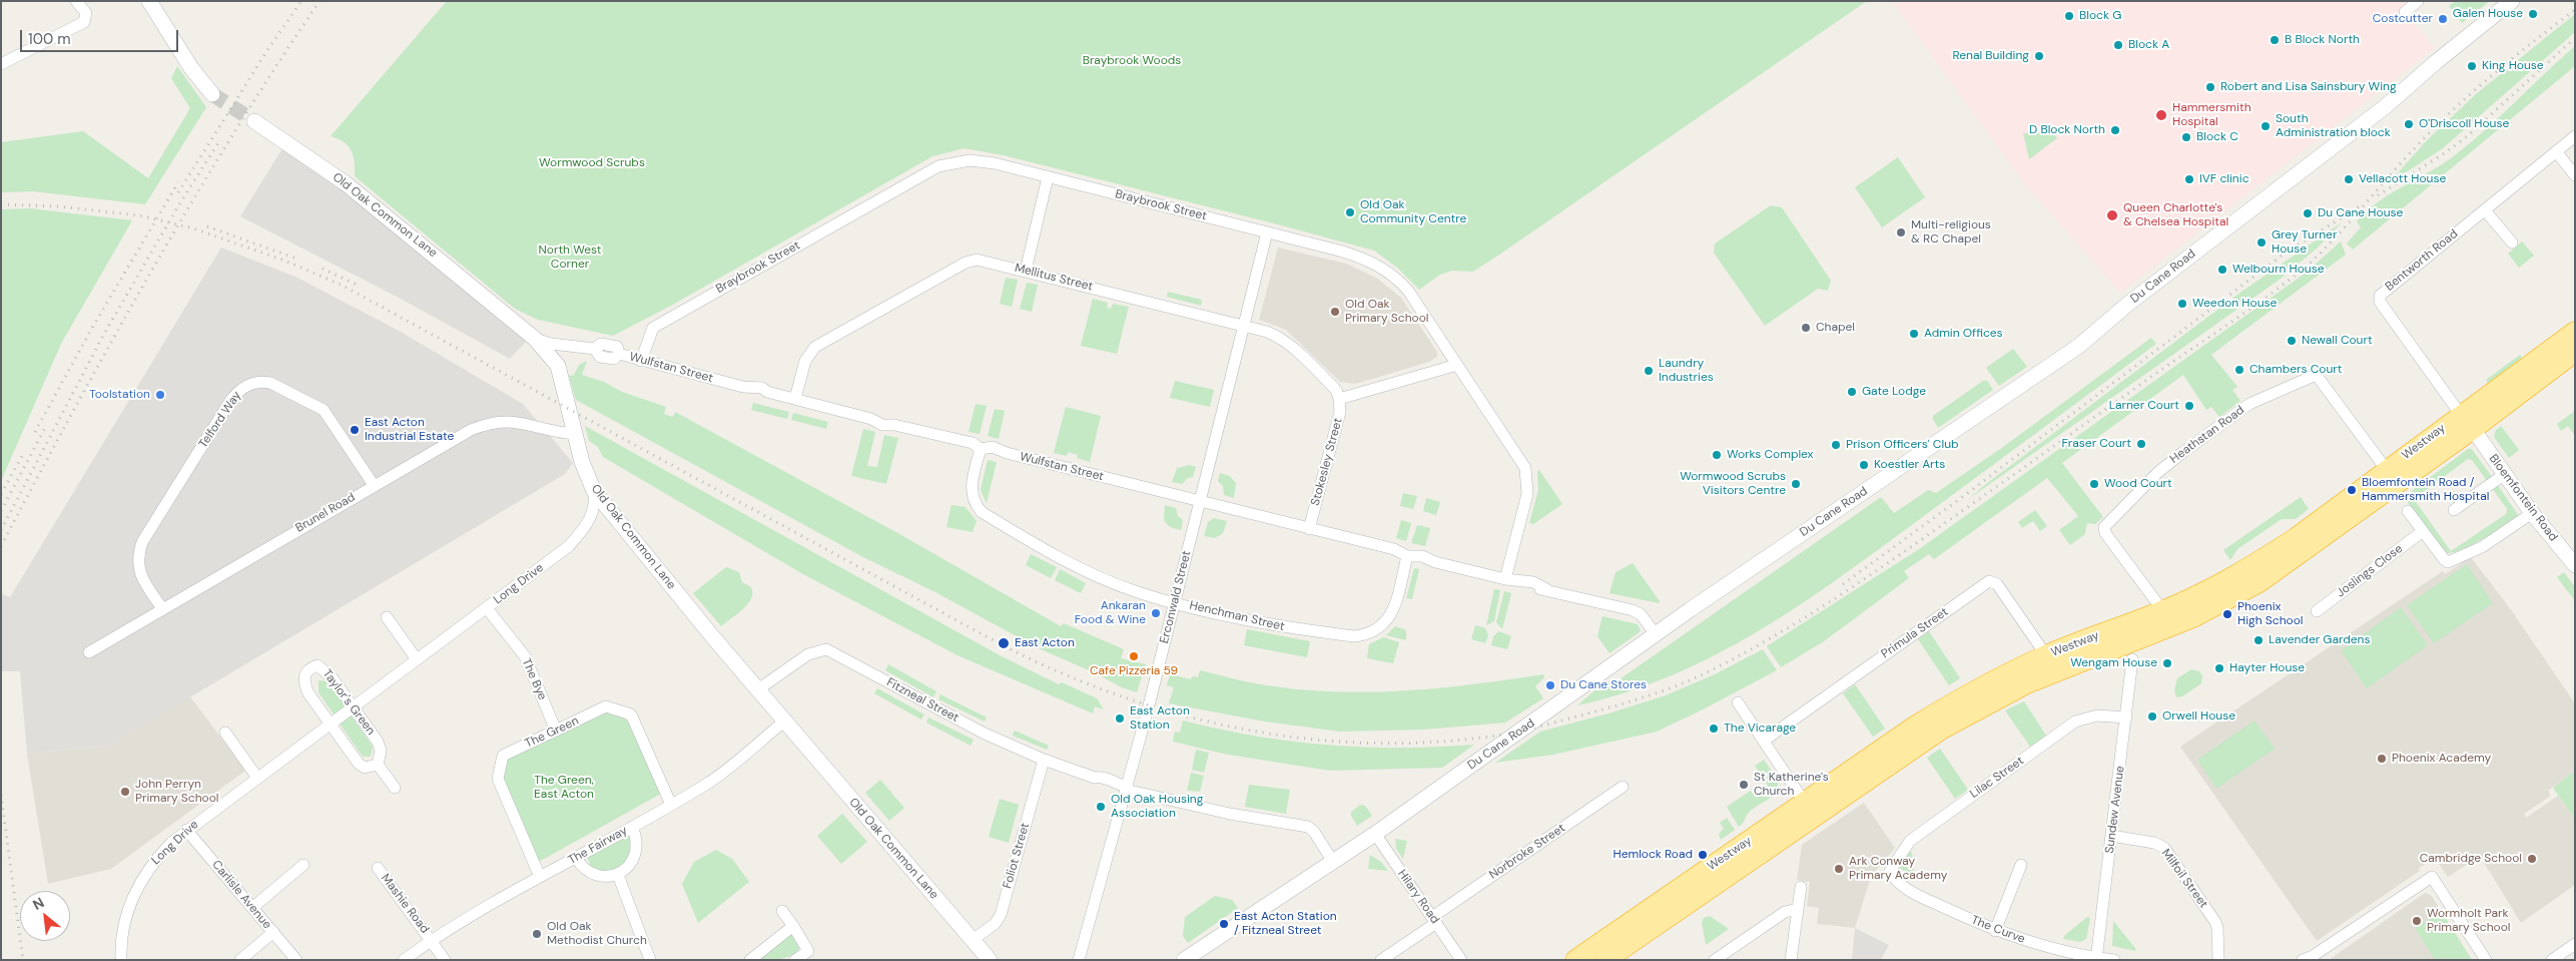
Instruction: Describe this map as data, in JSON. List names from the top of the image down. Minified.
{"streets":{"highway":["Westway"],"street":["Braybrook Street","Old Oak Common Lane","Bentworth Road","Du Cane Road","Mellitus Street","Wulfstan Street","Telford Way","Heathstan Road","Stokesley Street","Bloemfontein Road","Brunel Road","Joslings Close","Long Drive","Erconwald Street","Henchman Street","Primula Street","The Bye","Fitzneal Street","Taylor's Green","The Green","Lilac Street","Sundew Avenue","The Fairway","Norbroke Street","Foliot Street","Milfoil Street","Carlisle Avenue","Hilary Road","Mashie Road","The Curve"]},"crossings":[["Braybrook Street","Wulfstan Street"],["Braybrook Street","Erconwald Street"],["Old Oak Common Lane","Wulfstan Street"],["Old Oak Common Lane","Brunel Road"],["Old Oak Common Lane","Long Drive"],["Old Oak Common Lane","Fitzneal Street"],["Old Oak Common Lane","The Fairway"],["Old Oak Common Lane","Foliot Street"],["Bentworth Road","Westway"],["Bentworth Road","Bloemfontein Road"],["Du Cane Road","Wulfstan Street"],["Du Cane Road","Hilary Road"],["Mellitus Street","Wulfstan Street"],["Mellitus Street","Stokesley Street"],["Mellitus Street","Erconwald Street"],["Wulfstan Street","Stokesley Street"],["Wulfstan Street","Erconwald Street"],["Wulfstan Street","Henchman Street"],["Telford Way","Brunel Road"],["Heathstan Road","Westway"],["Westway","Bloemfontein Road"],["Westway","Primula Street"],["Long Drive","The Bye"],["Long Drive","Taylor's Green"],["Long Drive","Carlisle Avenue"],["Erconwald Street","Henchman Street"],["Erconwald Street","Fitzneal Street"],["The Bye","The Green"],["Fitzneal Street","Foliot Street"],["The Green","The Fairway"],["Lilac Street","Sundew Avenue"],["Lilac Street","The Curve"],["Sundew Avenue","Milfoil Street"],["Sundew Avenue","The Curve"],["The Fairway","Mashie Road"],["Norbroke Street","Hilary Road"]],"parks":["Braybrook Woods","Wormwood Scrubs","North West Corner","The Green, East Acton"],"places":["Galen House","Block G","Costcutter","B Block North","Block A","Renal Building","King House","Robert and Lisa Sainsbury Wing","Hammersmith Hospital","O'Driscoll House","South Administration block","D Block North","Block C","IVF clinic","Vellacott House","Old Oak Community Centre","Du Cane House","Queen Charlotte's & Chelsea Hospital","Multi-religious & RC Chapel","Grey Turner House","Welbourn House","Weedon House","Old Oak Primary School","Chapel","Admin Offices","Newall Court","Chambers Court","Laundry Industries","Gate Lodge","Toolstation","Larner Court","East Acton Industrial Estate","Fraser Court","Prison Officers' Club","Works Complex","Koestler Arts","Wormwood Scrubs Visitors Centre","Wood Court","Bloemfontein Road / Hammersmith Hospital","Ankaran Food & Wine","Phoenix High School","Lavender Gardens","East Acton","Cafe Pizzeria 59","Wengam House","Hayter House","Du Cane Stores","Orwell House","East Acton Station","The Vicarage","Phoenix Academy","St Katherine's Church","John Perryn Primary School","Old Oak Housing Association","Hemlock Road","Cambridge School","Ark Conway Primary Academy","Wormholt Park Primary School","East Acton Station / Fitzneal Street","Old Oak Methodist Church"],"scale_bar":"100 m","north":"top left"}
